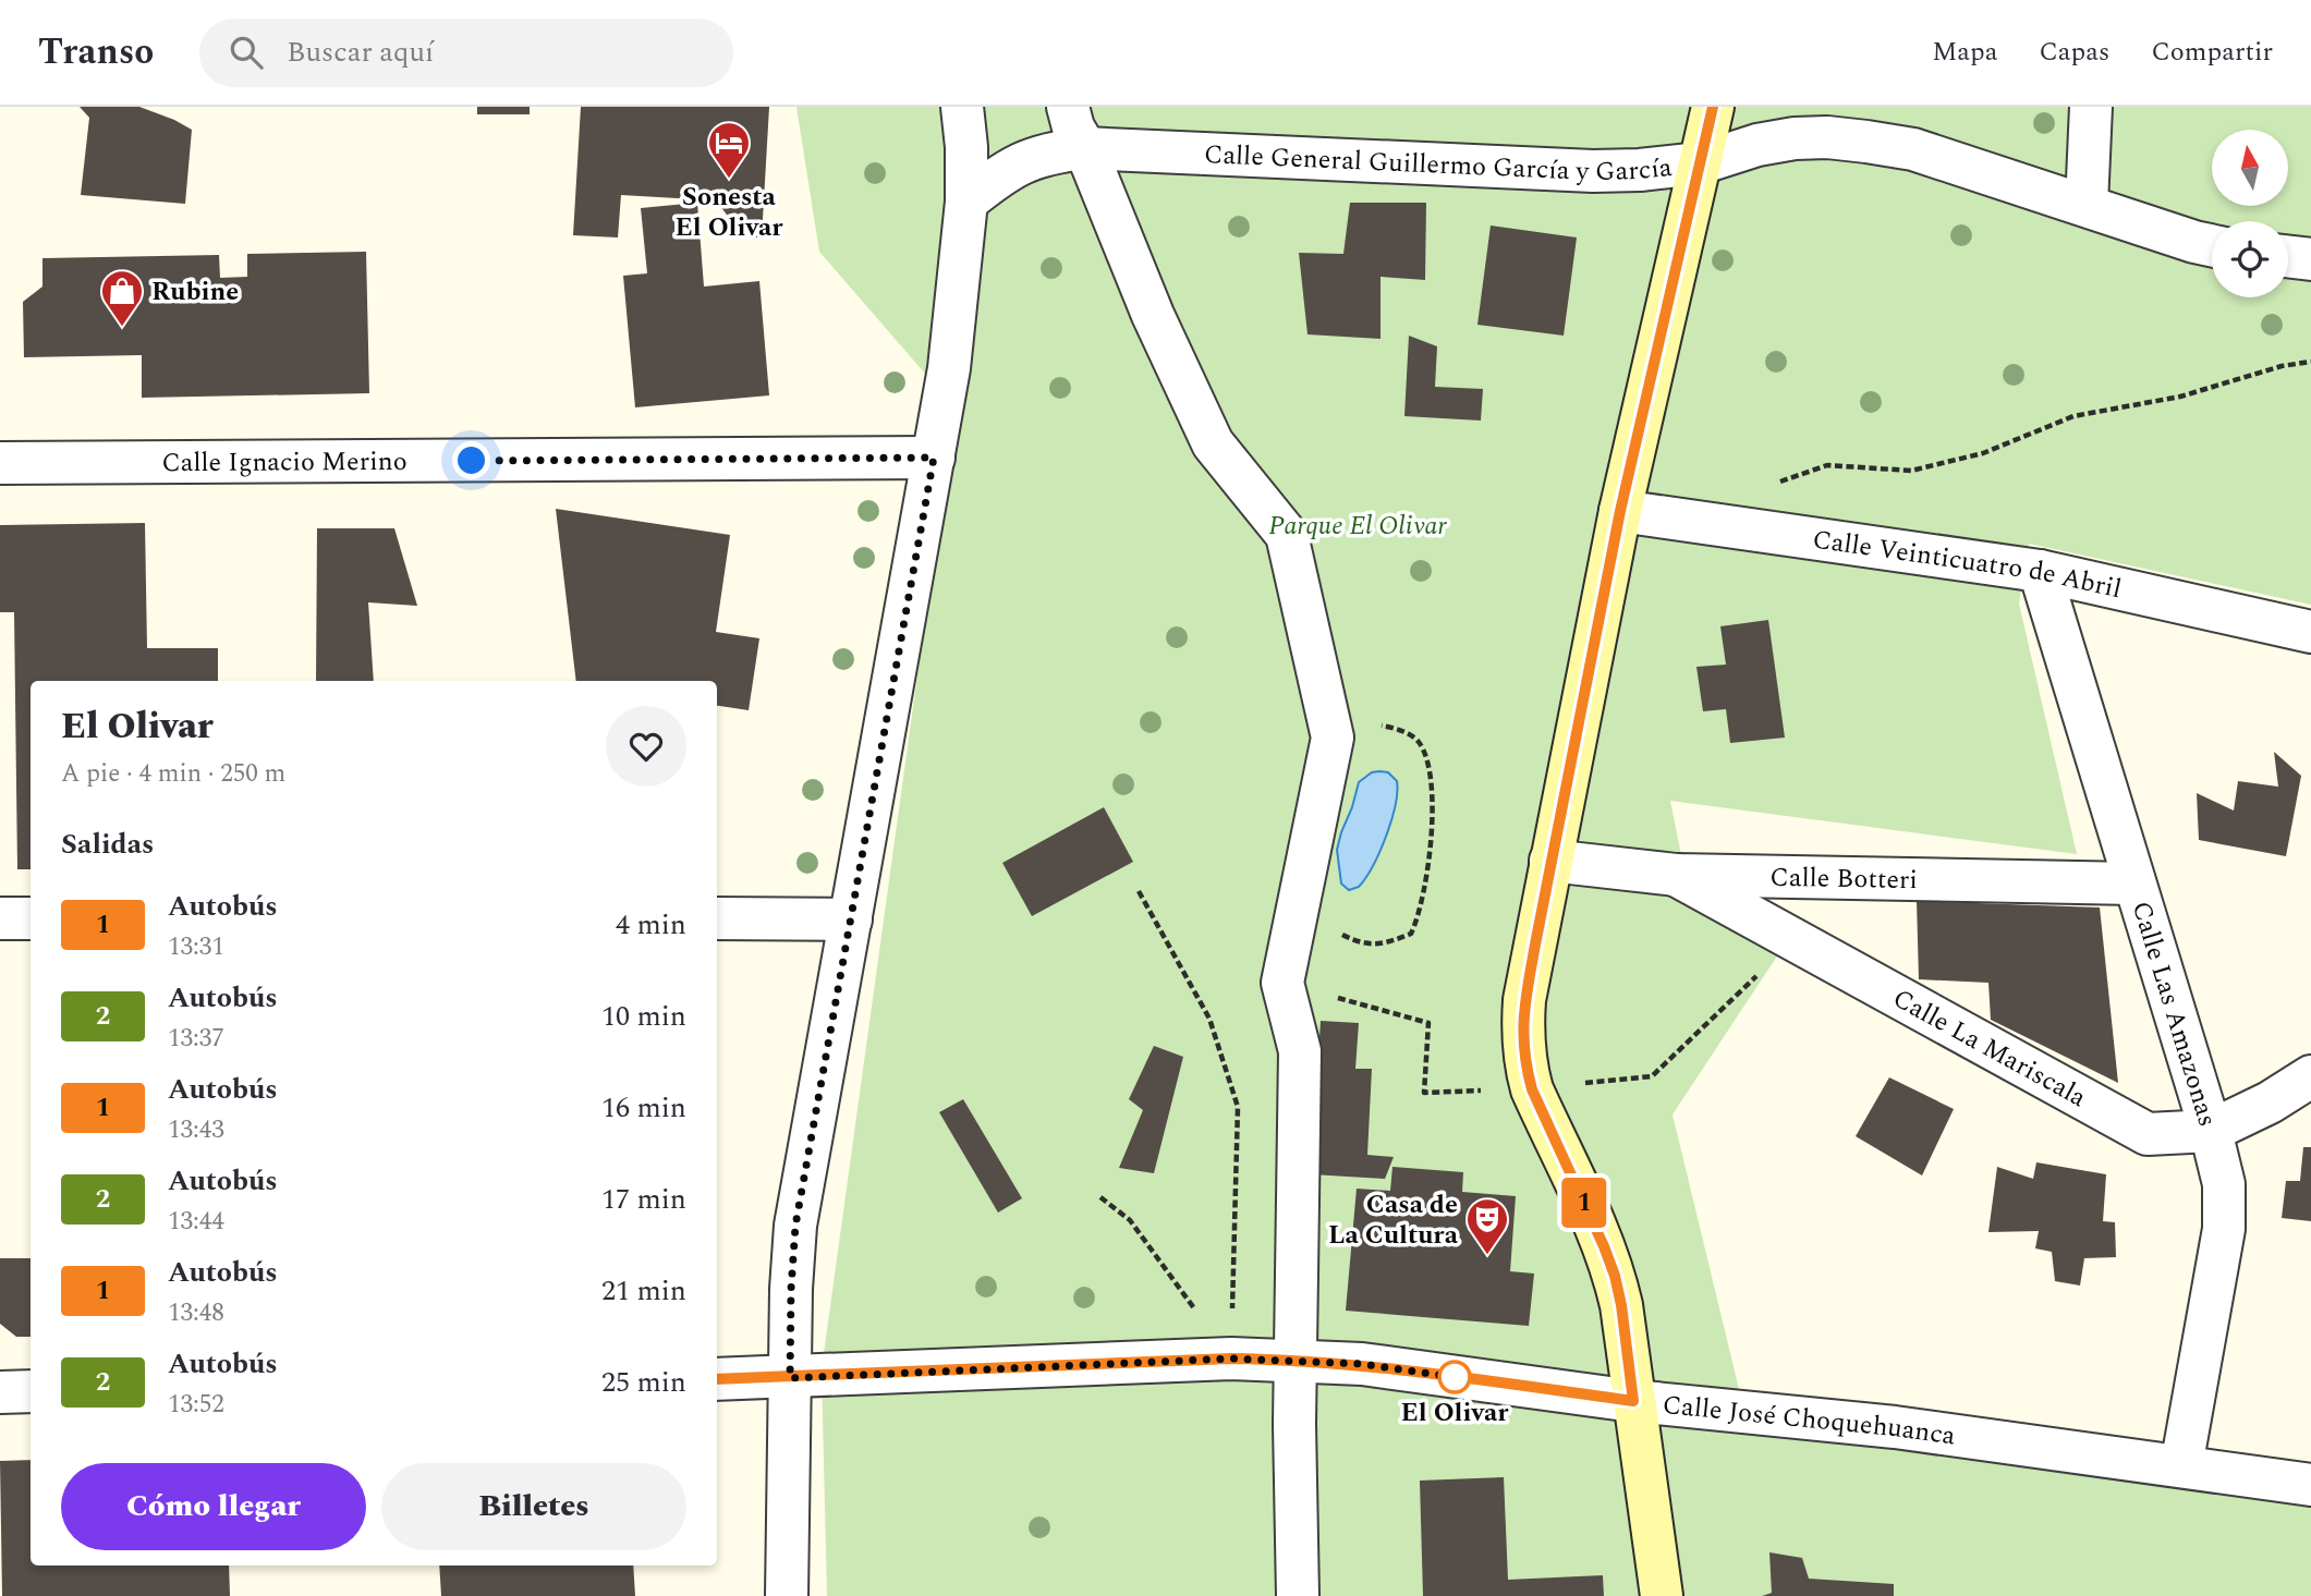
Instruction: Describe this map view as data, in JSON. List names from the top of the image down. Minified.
{"streets":{"street":["Calle General Guillermo García y García","Calle Ignacio Merino","Calle Veinticuatro de Abril","Calle Botteri","Calle Las Amazonas","Calle La Mariscala","Calle José Choquehuanca"]},"crossings":[["Calle Veinticuatro de Abril","Calle Las Amazonas"],["Calle Botteri","Calle Las Amazonas"],["Calle Botteri","Calle La Mariscala"],["Calle Las Amazonas","Calle La Mariscala"],["Calle Las Amazonas","Calle José Choquehuanca"]],"parks":["Parque El Olivar"],"places":{"hotel":["Sonesta El Olivar"],"shop":["Rubine"],"theatre":["Casa de La Cultura"],"other":["El Olivar"]},"lines":["bus line 1"],"north":"top","page":{"header":"Transo","search":"Buscar aquí","nav":["Mapa","Capas","Compartir"],"on_map":"1","heading":[["El Olivar","A pie · 4 min · 250 m"],"Salidas"],"list":[{"mark":"1","name":"Autobús","note":"13:31","value":"4 min"},{"mark":"2","name":"Autobús","note":"13:37","value":"10 min"},{"mark":"1","name":"Autobús","note":"13:43","value":"16 min"},{"mark":"2","name":"Autobús","note":"13:44","value":"17 min"},{"mark":"1","name":"Autobús","note":"13:48","value":"21 min"},{"mark":"2","name":"Autobús","note":"13:52","value":"25 min"}],"buttons":["Cómo llegar","Billetes"]}}
